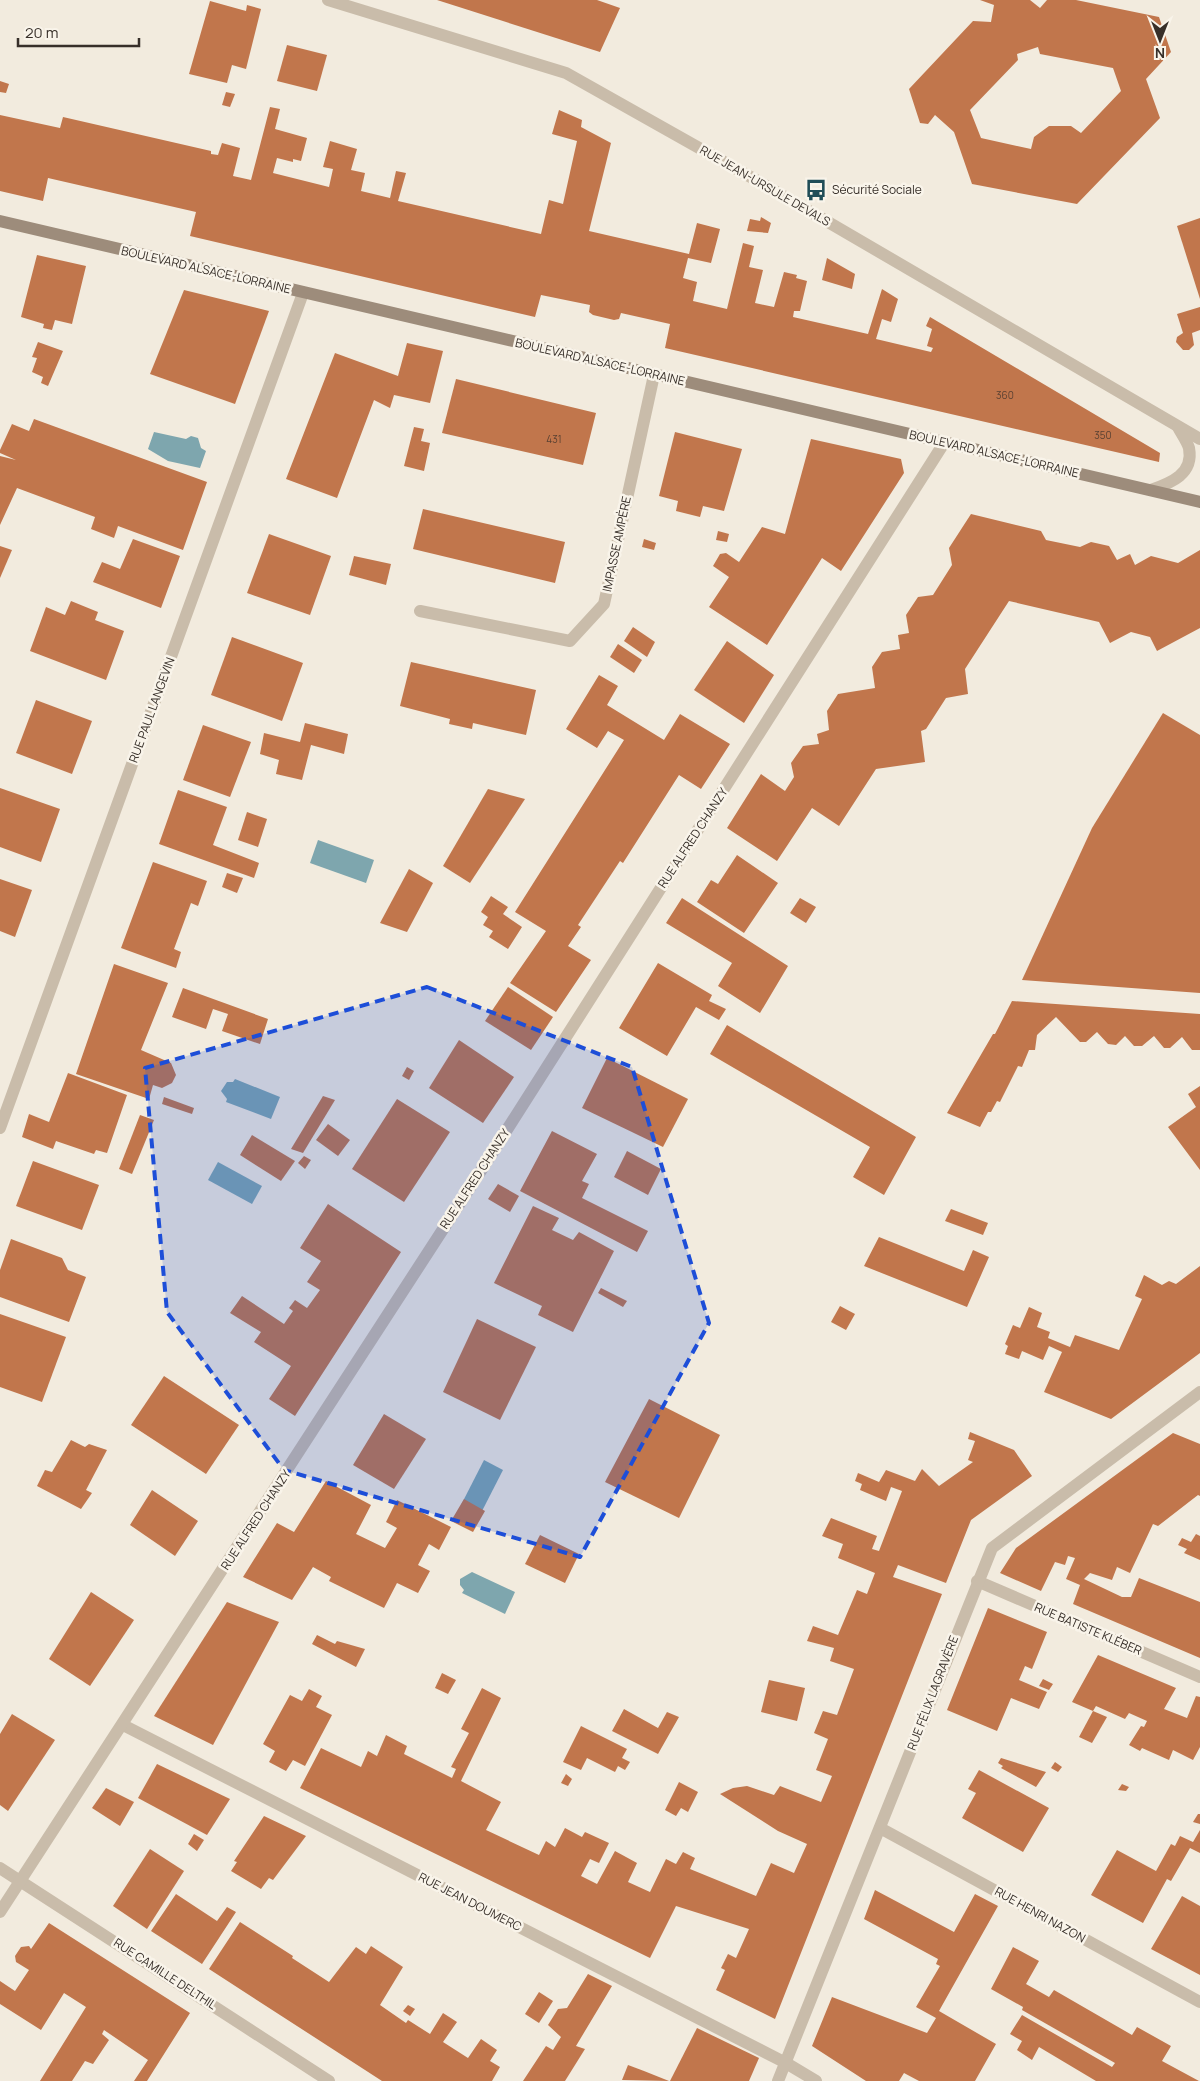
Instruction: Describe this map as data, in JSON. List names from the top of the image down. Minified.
{"streets":{"street":["RUE JEAN-URSULE DEVALS","BOULEVARD ALSACE-LORRAINE","IMPASSE AMPÈRE","RUE PAUL LANGEVIN","RUE ALFRED CHANZY","RUE BATISTE KLÉBER","RUE FÉLIX LAGRAVÈRE","RUE JEAN DOUMERC","RUE HENRI NAZON","RUE CAMILLE DELTHIL"]},"crossings":[["BOULEVARD ALSACE-LORRAINE","IMPASSE AMPÈRE"],["BOULEVARD ALSACE-LORRAINE","RUE PAUL LANGEVIN"],["BOULEVARD ALSACE-LORRAINE","RUE ALFRED CHANZY"],["RUE ALFRED CHANZY","RUE JEAN DOUMERC"],["RUE ALFRED CHANZY","RUE CAMILLE DELTHIL"],["RUE BATISTE KLÉBER","RUE FÉLIX LAGRAVÈRE"],["RUE FÉLIX LAGRAVÈRE","RUE JEAN DOUMERC"],["RUE FÉLIX LAGRAVÈRE","RUE HENRI NAZON"]],"places":{"bus stop":["Sécurité Sociale"]},"house_numbers":["360","350","431"],"scale_bar":"20 m","north":"bottom"}
